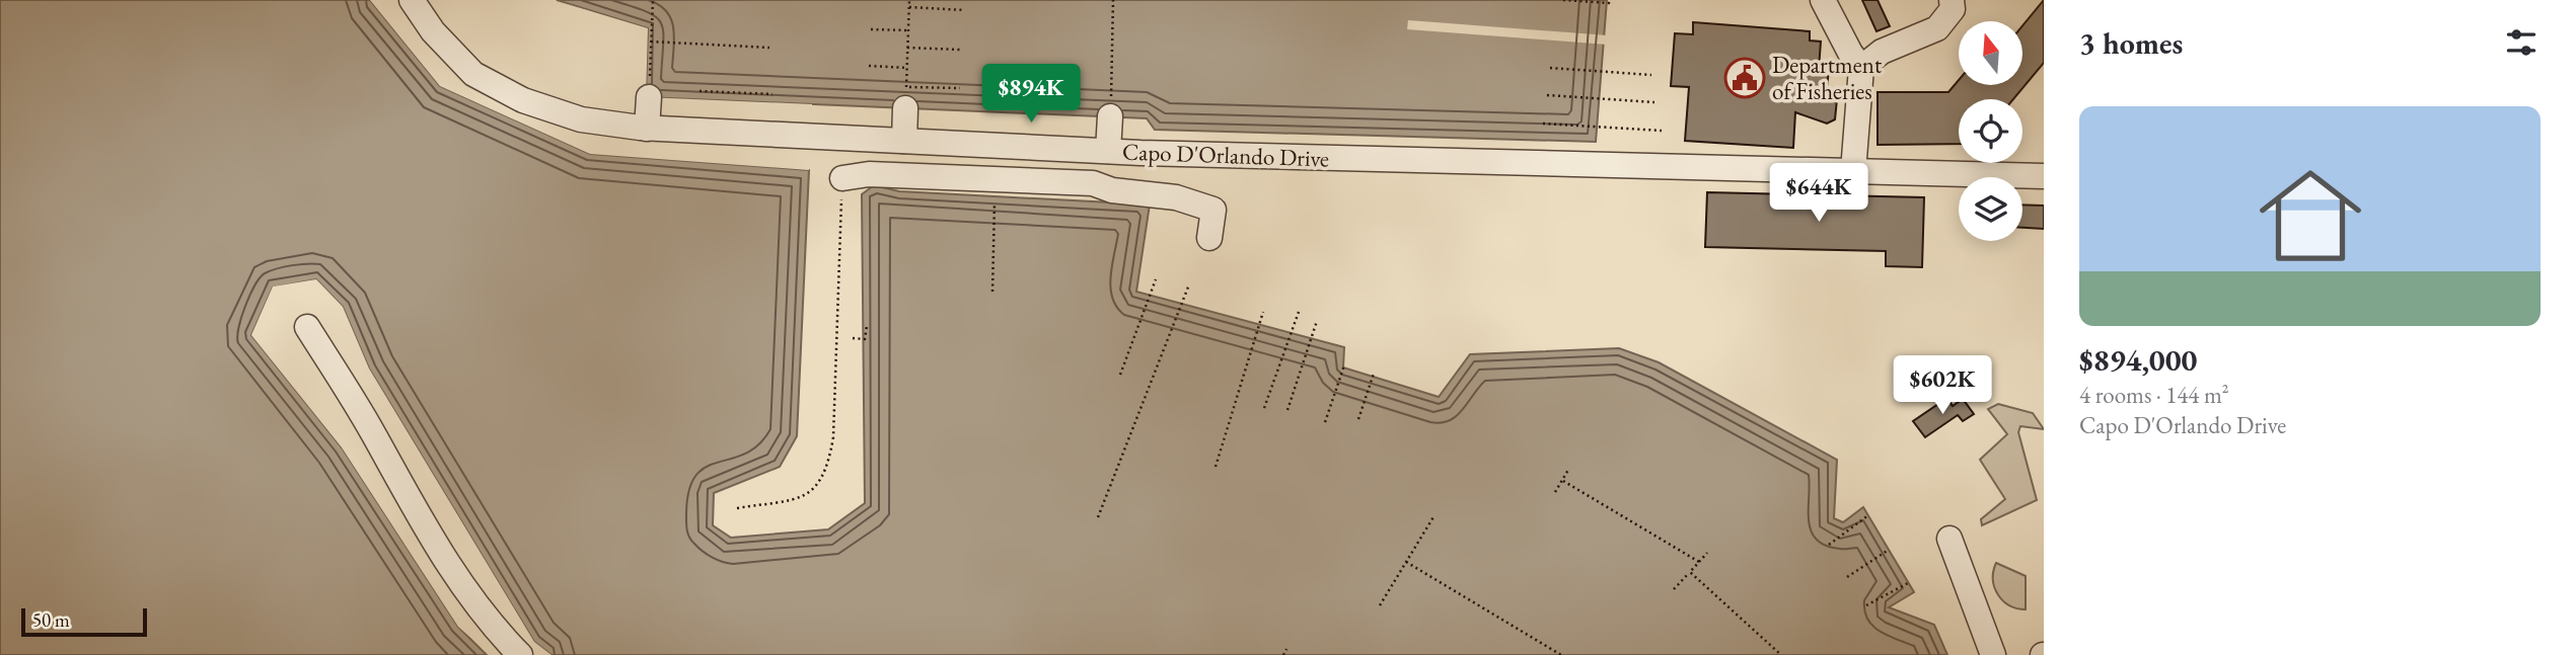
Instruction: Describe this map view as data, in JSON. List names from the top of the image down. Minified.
{"streets":{"street":["Capo D'Orlando Drive"]},"places":{"public building":["Department of Fisheries"]},"scale_bar":"50 m","north":"top","page":{"heading":"3 homes","price":["$894K","$644K","$602K"],"list":[{"name":"$894,000","note":"4 rooms · 144 m² · Capo D'Orlando Drive"}],"scale":"50 m"}}
